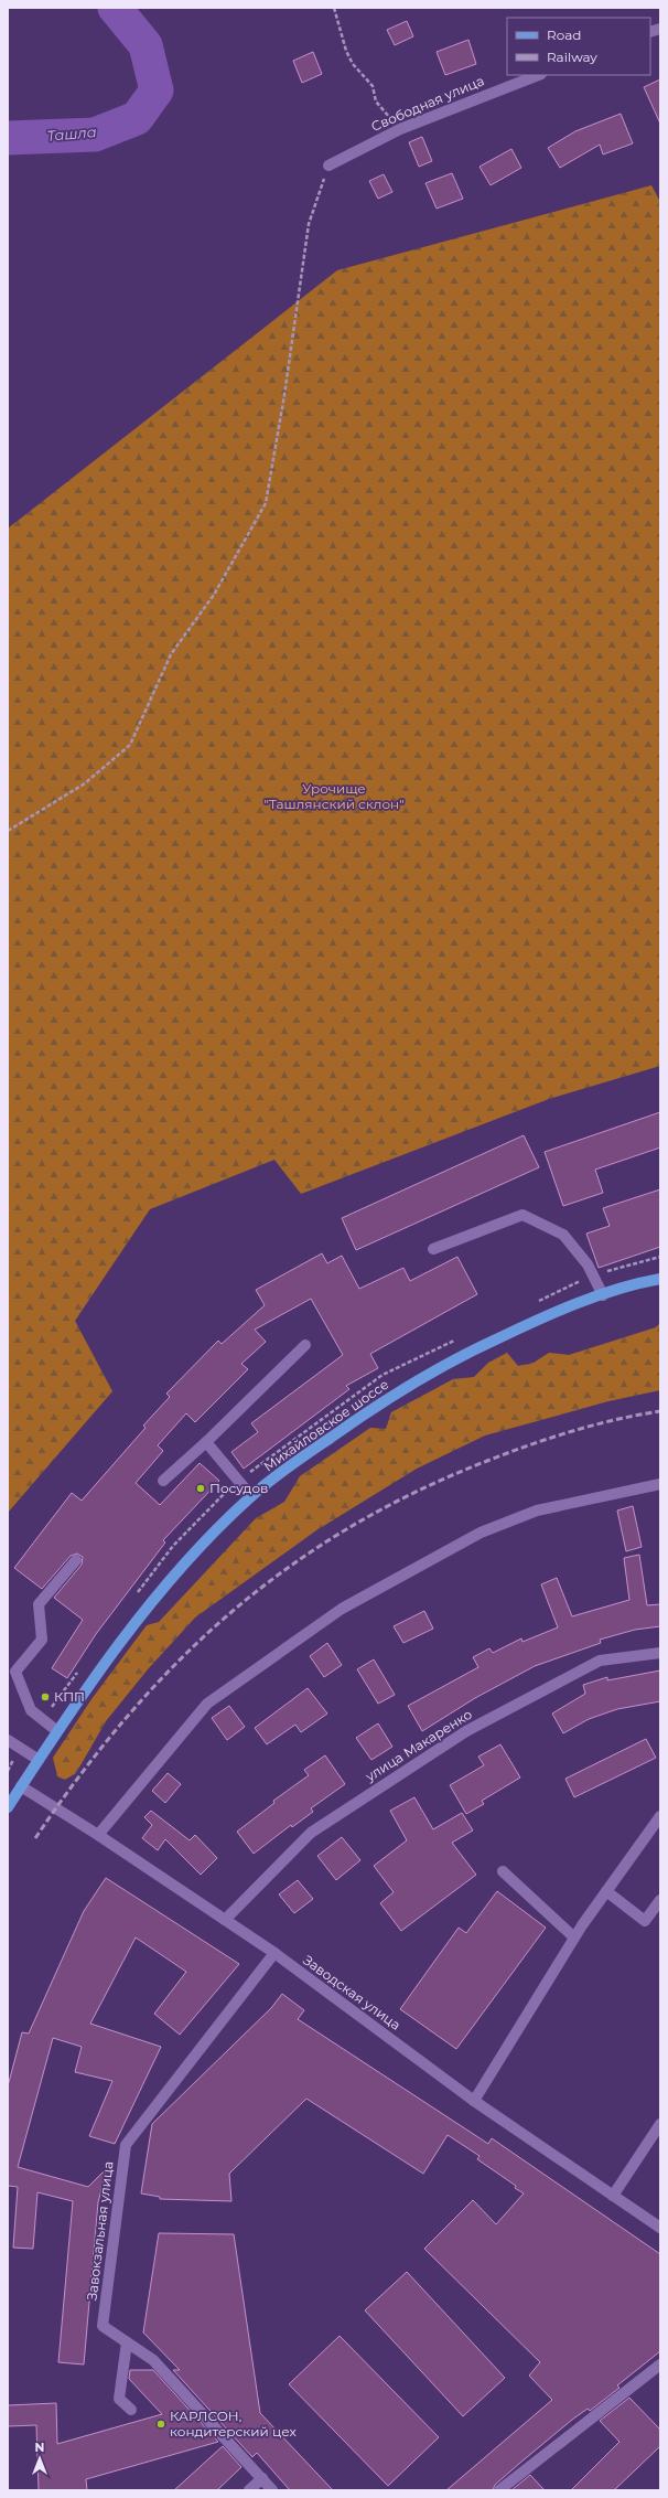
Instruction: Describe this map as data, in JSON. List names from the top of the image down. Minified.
{"streets":{"main road":["Михайловское шоссе"],"street":["Свободная улица","улица Макаренко","Заводская улица","Завокзальная улица"]},"crossings":[["Михайловское шоссе","Заводская улица"],["улица Макаренко","Заводская улица"],["Заводская улица","Завокзальная улица"]],"water":["Ташла"],"parks":["Урочище \"Ташлянский склон\""],"places":["Посудов","КПП","КАРЛСОН, кондитерский цех"],"legend":["Road","Railway"],"north":"top"}
